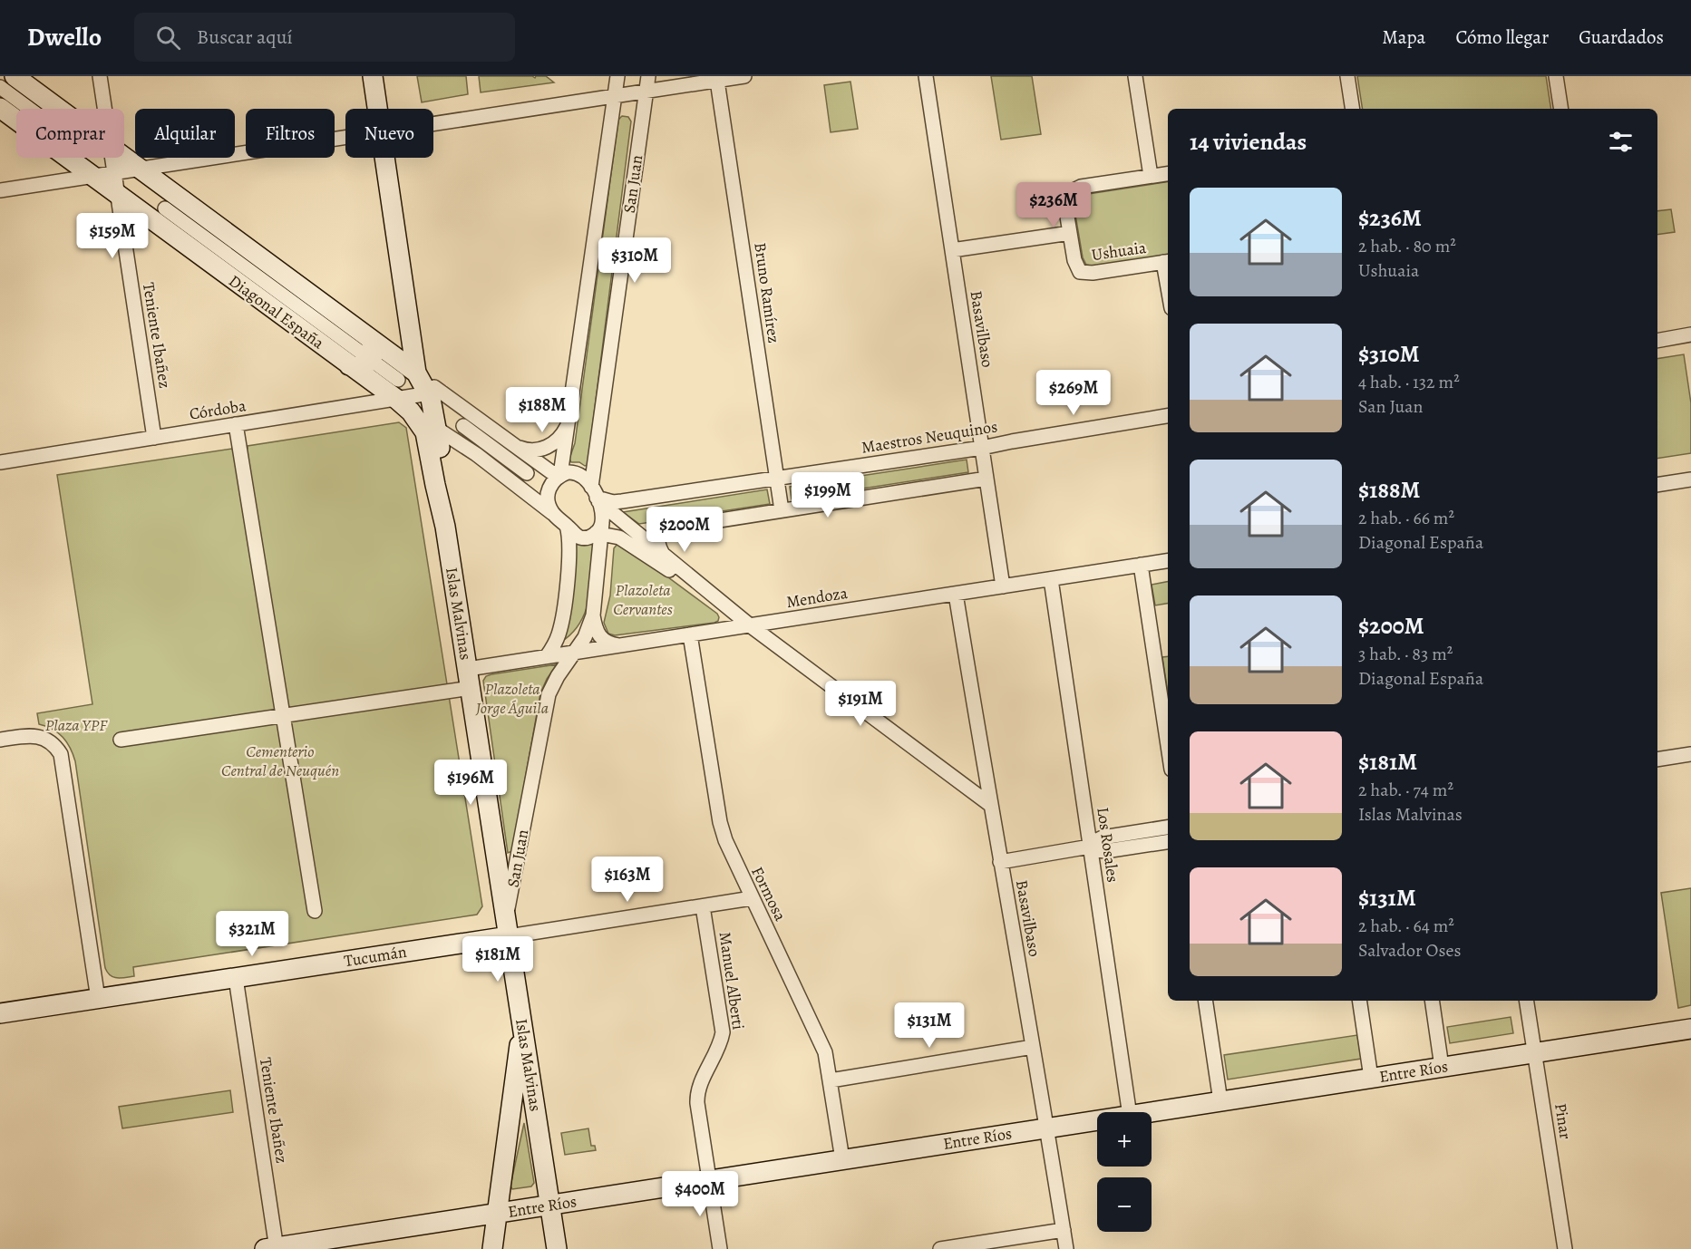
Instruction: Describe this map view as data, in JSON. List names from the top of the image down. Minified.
{"streets":{"main road":["Diagonal España","Islas Malvinas","Tucumán","Entre Ríos"],"street":["San Juan","Ushuaia","Bruno Ramírez","Basavilbaso","Teniente Ibañez","Córdoba","Maestros Neuquinos","Mendoza","Los Rosales","Formosa","Manuel Alberti","Pinar"]},"crossings":[["San Juan","Diagonal España"],["San Juan","Maestros Neuquinos"],["San Juan","Mendoza"],["San Juan","Islas Malvinas"],["San Juan","Tucumán"],["Ushuaia","Basavilbaso"],["Bruno Ramírez","Maestros Neuquinos"],["Diagonal España","Basavilbaso"],["Diagonal España","Teniente Ibañez"],["Diagonal España","Córdoba"],["Diagonal España","Maestros Neuquinos"],["Diagonal España","Mendoza"],["Diagonal España","Islas Malvinas"],["Basavilbaso","Maestros Neuquinos"],["Basavilbaso","Mendoza"],["Basavilbaso","Entre Ríos"],["Teniente Ibañez","Córdoba"],["Teniente Ibañez","Tucumán"],["Teniente Ibañez","Entre Ríos"],["Córdoba","Islas Malvinas"],["Mendoza","Islas Malvinas"],["Mendoza","Los Rosales"],["Mendoza","Formosa"],["Islas Malvinas","Tucumán"],["Islas Malvinas","Entre Ríos"],["Formosa","Tucumán"],["Formosa","Entre Ríos"],["Tucumán","Manuel Alberti"],["Manuel Alberti","Entre Ríos"],["Entre Ríos","Pinar"]],"parks":["Plazoleta Cervantes","Plazoleta Jorge Águila","Plaza YPF","Cementerio Central de Neuquén"],"page":{"header":"Dwello","search":"Buscar aquí","nav":["Mapa","Cómo llegar","Guardados"],"chip":["Comprar","Alquilar","Filtros","Nuevo"],"heading":"14 viviendas","list":[{"name":"$236M","note":"2 hab. · 80 m² · Ushuaia"},{"name":"$310M","note":"4 hab. · 132 m² · San Juan"},{"name":"$188M","note":"2 hab. · 66 m² · Diagonal España"},{"name":"$200M","note":"3 hab. · 83 m² · Diagonal España"},{"name":"$181M","note":"2 hab. · 74 m² · Islas Malvinas"},{"name":"$131M","note":"2 hab. · 64 m² · Salvador Oses"}],"price":["$236M","$159M","$310M","$269M","$188M","$199M","$200M","$191M","$196M","$163M","$321M","$181M","$131M","$400M"],"map_buttons":["+","−"]}}
